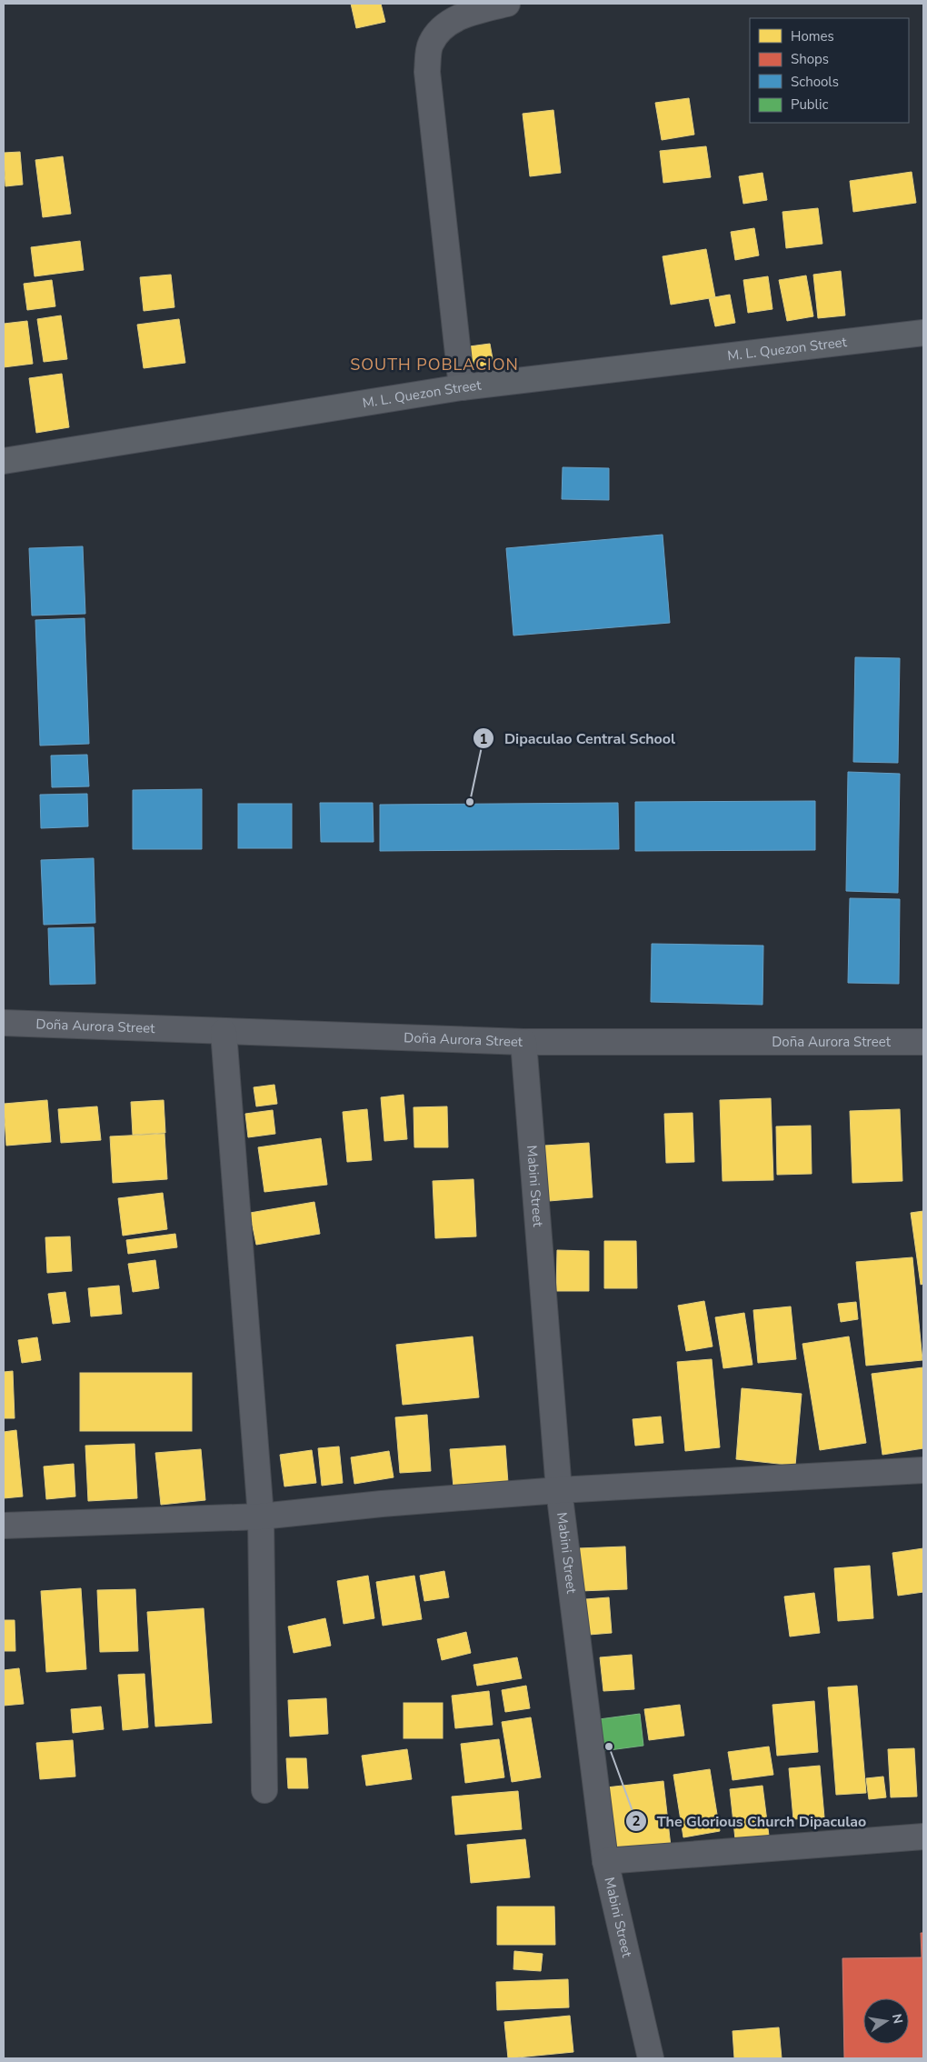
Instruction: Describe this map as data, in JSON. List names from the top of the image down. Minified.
{"streets":{"main road":["M. L. Quezon Street"],"street":["Doña Aurora Street","Mabini Street"]},"crossings":[["Doña Aurora Street","Mabini Street"]],"districts":["SOUTH POBLACION"],"places":["Dipaculao Central School","The Glorious Church Dipaculao"],"legend":["Homes","Shops","Schools","Public"],"north":"right"}
